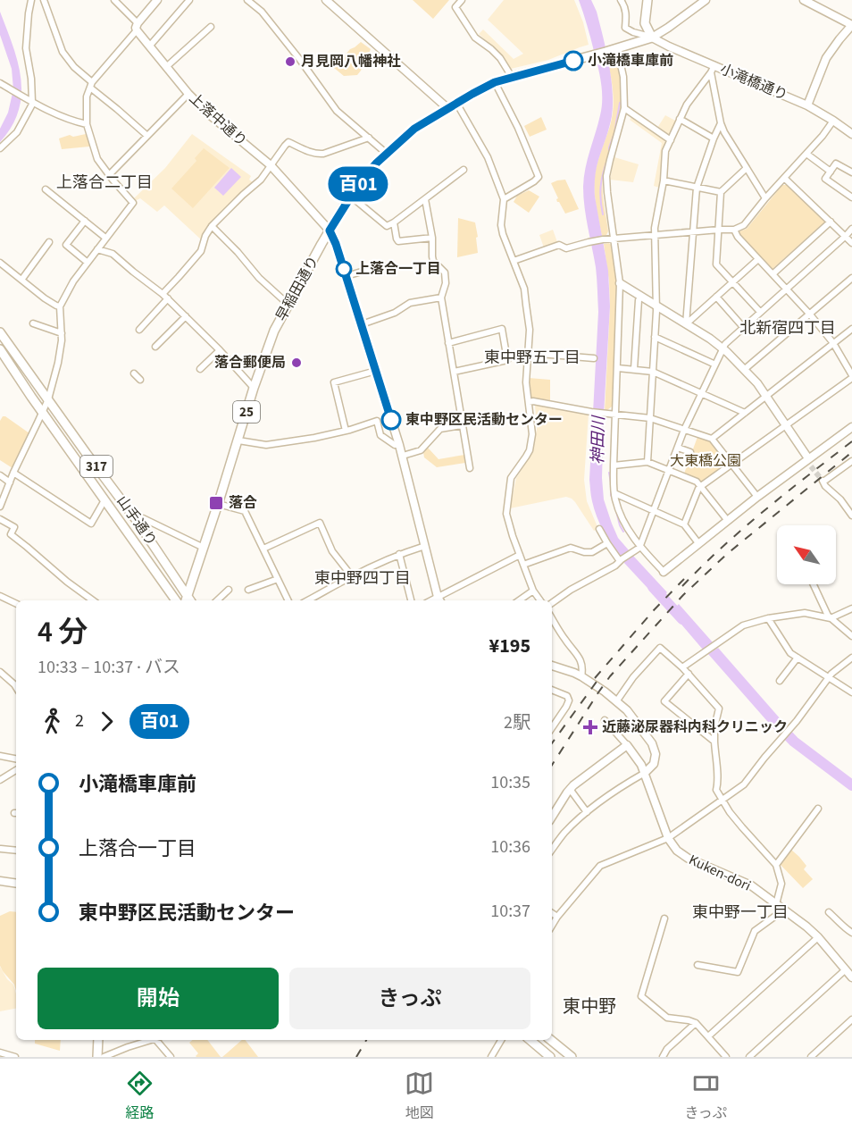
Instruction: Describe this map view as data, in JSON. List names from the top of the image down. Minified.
{"streets":{"main road":["早稲田通り","25","317","山手通り"],"street":["小滝橋通り","上落中通り","Kuken-dori"]},"crossings":[["小滝橋通り","早稲田通り"],["上落中通り","早稲田通り"],["早稲田通り","山手通り"]],"districts":["上落合二丁目","北新宿四丁目","東中野五丁目","東中野四丁目","東中野一丁目","東中野"],"water":["神田川"],"parks":["大東橋公園"],"places":{"other":["小滝橋車庫前","月見岡八幡神社","上落合一丁目","落合郵便局","東中野区民活動センター"],"transit":["落合"],"health":["近藤泌尿器科内科クリニック"]},"lines":["bus line 百01"],"north":"top left","page":{"on_map":"百01","heading":["4 分","10:33 – 10:37 · バス","¥195"],"legs":["2","百01","2駅"],"list":[{"name":"小滝橋車庫前","value":"10:35"},{"name":"上落合一丁目","value":"10:36"},{"name":"東中野区民活動センター","value":"10:37"}],"buttons":["開始","きっぷ"],"tabs":["経路","地図","きっぷ"]}}
